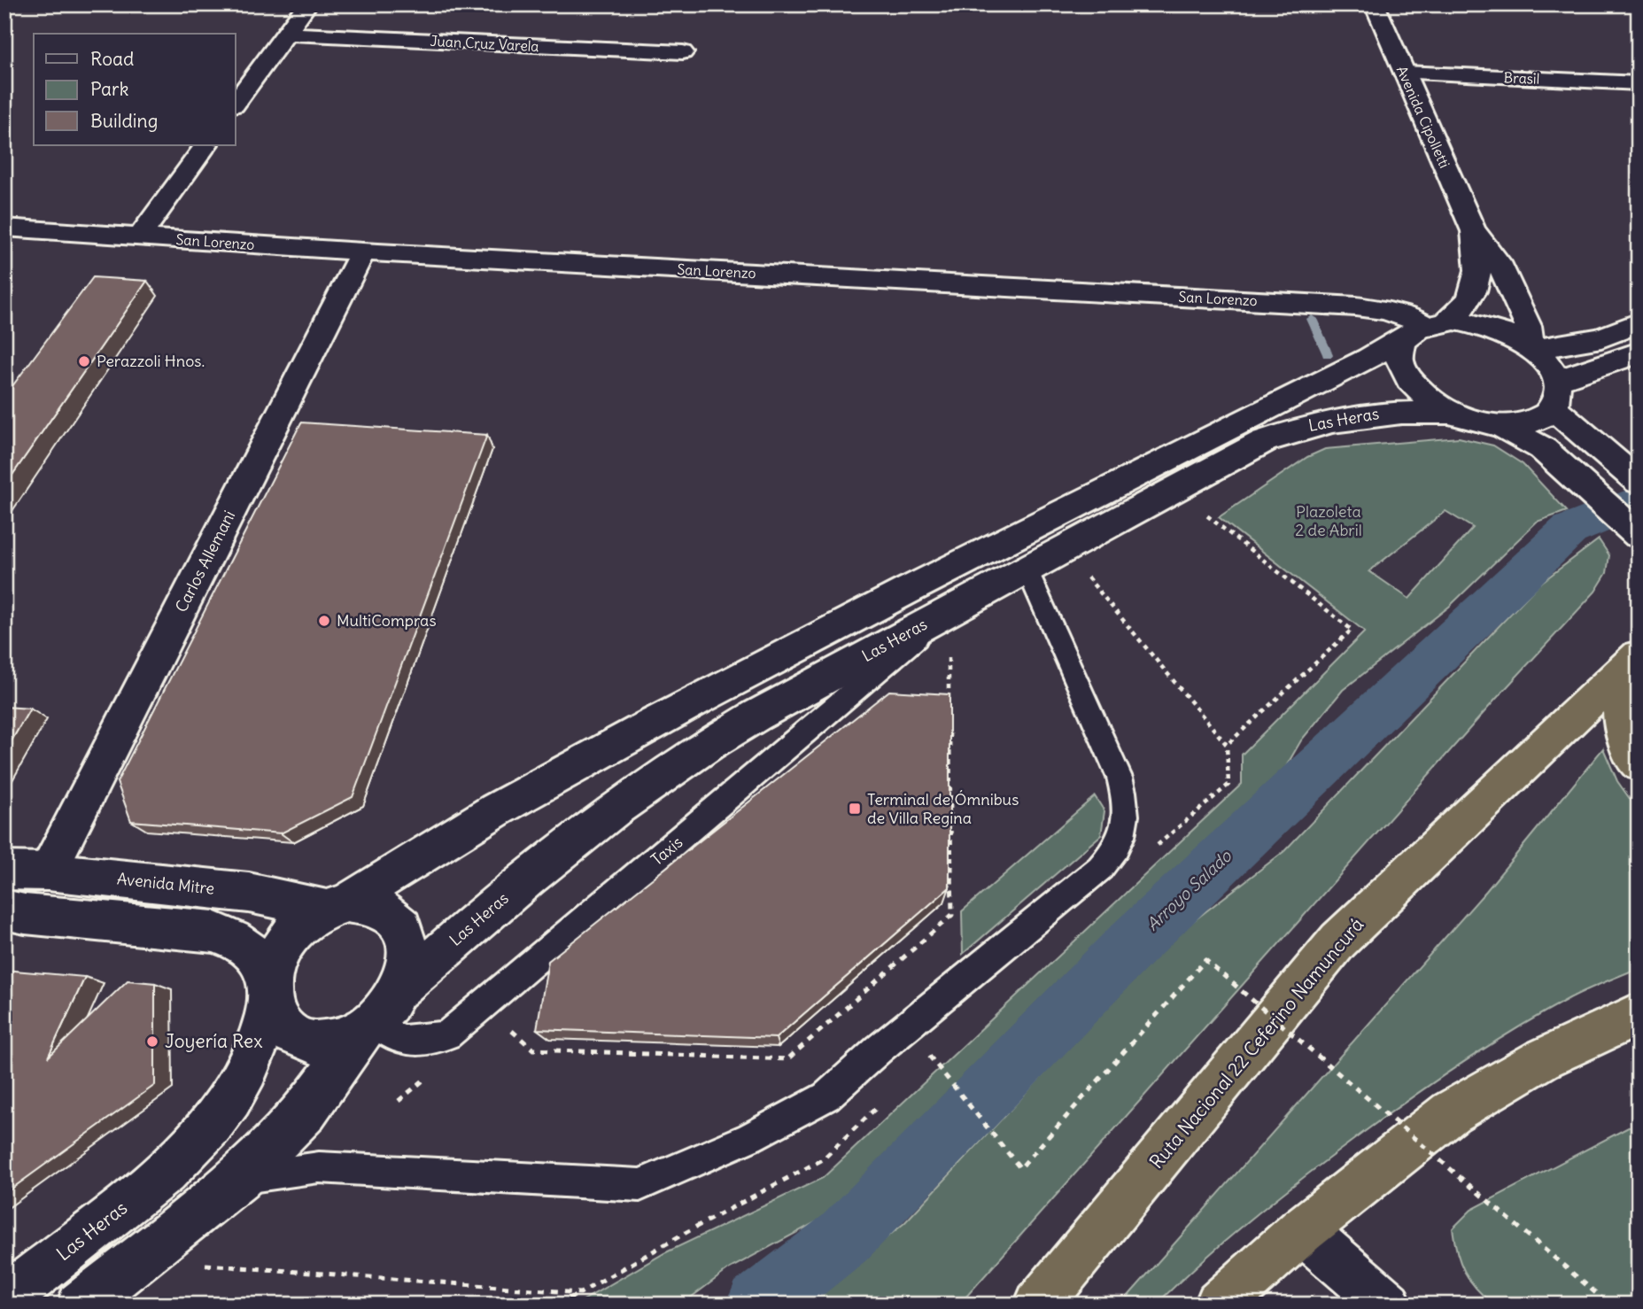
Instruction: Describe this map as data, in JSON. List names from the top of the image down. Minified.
{"streets":{"highway":["Ruta Nacional 22 Ceferino Namuncurá"],"main road":["Juan Cruz Varela","Brasil","Avenida Cipolletti","San Lorenzo","Las Heras","Carlos Allemani","Avenida Mitre"],"lane":["Taxis"]},"crossings":[["Brasil","Avenida Cipolletti"],["Avenida Cipolletti","San Lorenzo"],["Avenida Cipolletti","Las Heras"],["San Lorenzo","Las Heras"],["San Lorenzo","Carlos Allemani"],["Las Heras","Taxis"],["Las Heras","Avenida Mitre"],["Carlos Allemani","Avenida Mitre"],["Taxis","Avenida Mitre"]],"water":["Arroyo Salado"],"parks":["Plazoleta 2 de Abril"],"places":{"other":["Perazzoli Hnos.","MultiCompras","Joyería Rex"],"transit":["Terminal de Ómnibus de Villa Regina"]},"legend":["Road","Park","Building"]}
